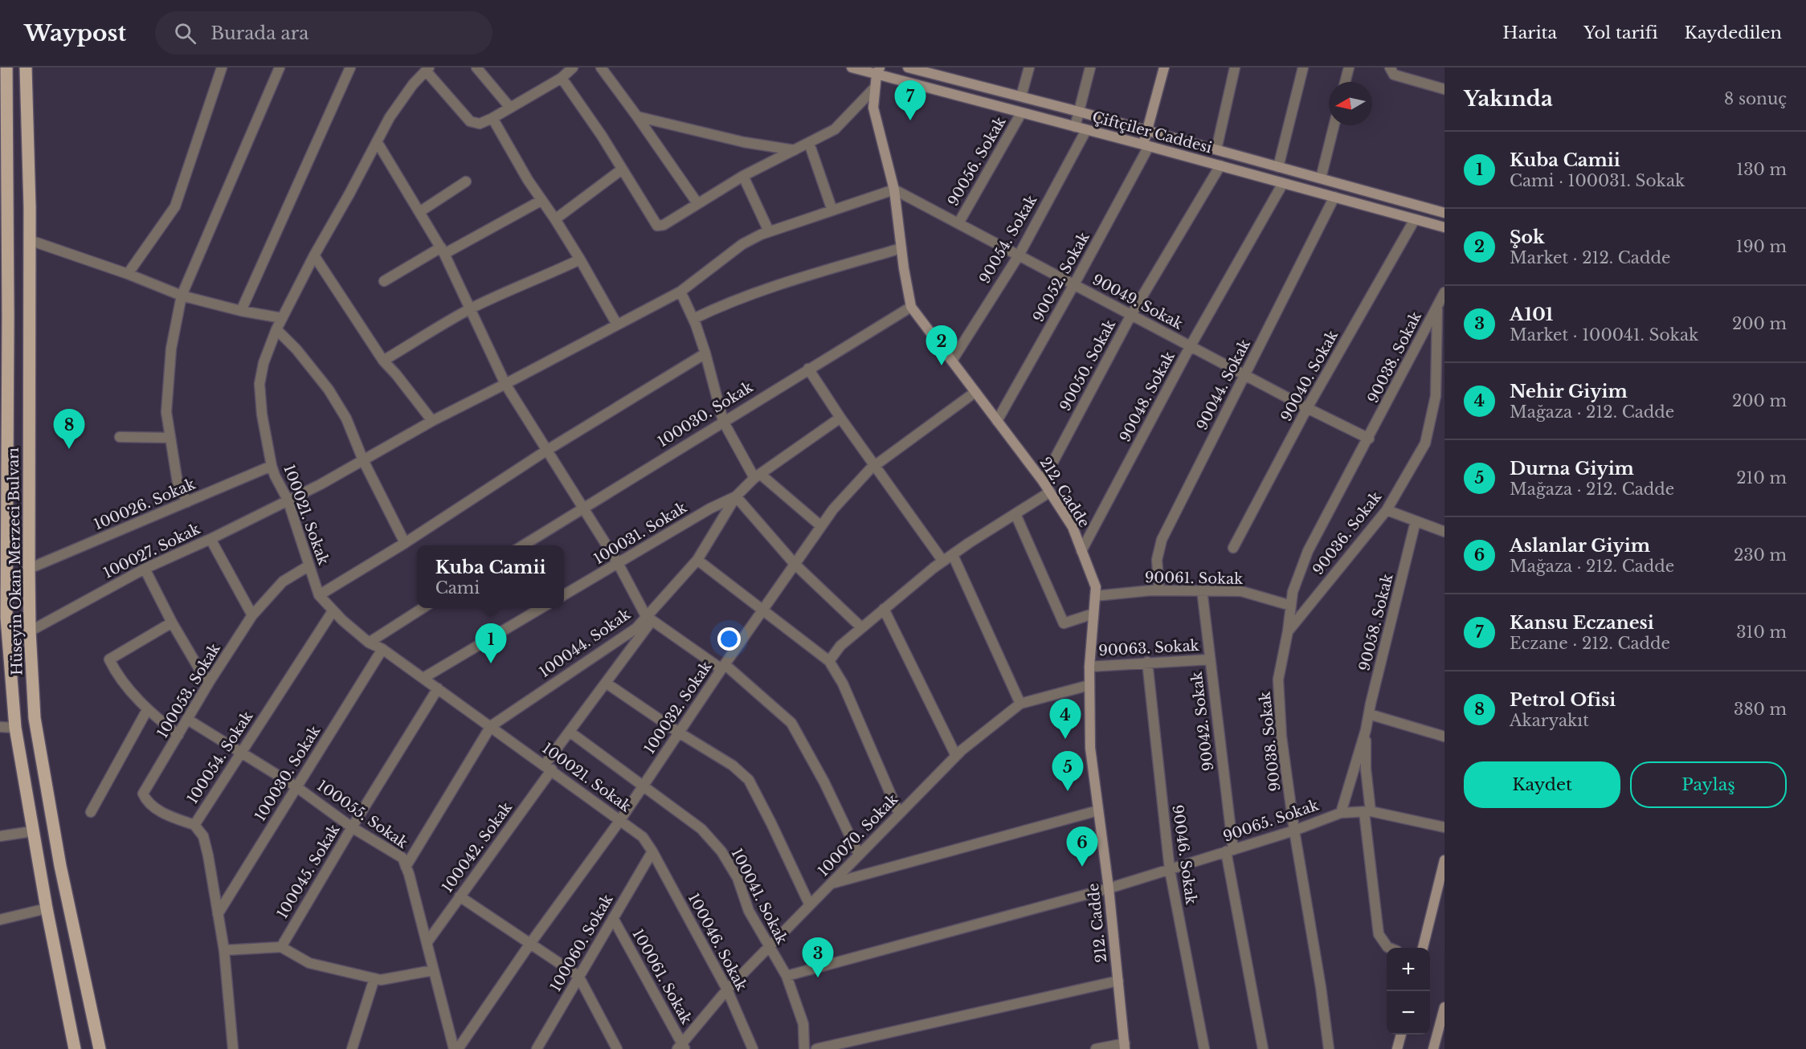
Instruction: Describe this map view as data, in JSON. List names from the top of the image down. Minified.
{"streets":{"main road":["Hüseyin Okan Merzeci Bulvarı"],"street":["Çiftçiler Caddesi","90056. Sokak","90054. Sokak","90052. Sokak","90049. Sokak","90038. Sokak","90050. Sokak","90040. Sokak","90044. Sokak","90048. Sokak","100030. Sokak","212. Cadde","100026. Sokak","100021. Sokak","100031. Sokak","90036. Sokak","100027. Sokak","90061. Sokak","90058. Sokak","100044. Sokak","90063. Sokak","100053. Sokak","100032. Sokak","90042. Sokak","100054. Sokak","100055. Sokak","90065. Sokak","100070. Sokak","100042. Sokak","90046. Sokak","100045. Sokak","100041. Sokak","100046. Sokak","100060. Sokak","100061. Sokak"]},"crossings":[["Çiftçiler Caddesi","90056. Sokak"],["Çiftçiler Caddesi","90054. Sokak"],["Çiftçiler Caddesi","90052. Sokak"],["Çiftçiler Caddesi","90050. Sokak"],["Çiftçiler Caddesi","90040. Sokak"],["Çiftçiler Caddesi","90044. Sokak"],["Çiftçiler Caddesi","90048. Sokak"],["Çiftçiler Caddesi","212. Cadde"],["90056. Sokak","90049. Sokak"],["90054. Sokak","90049. Sokak"],["90054. Sokak","212. Cadde"],["90052. Sokak","90049. Sokak"],["90052. Sokak","212. Cadde"],["90049. Sokak","90038. Sokak"],["90049. Sokak","90050. Sokak"],["90049. Sokak","90040. Sokak"],["90049. Sokak","90044. Sokak"],["90049. Sokak","90048. Sokak"],["90049. Sokak","212. Cadde"],["90049. Sokak","100027. Sokak"],["90038. Sokak","90036. Sokak"],["90038. Sokak","90061. Sokak"],["90038. Sokak","90065. Sokak"],["90050. Sokak","212. Cadde"],["90044. Sokak","90061. Sokak"],["90048. Sokak","212. Cadde"],["100030. Sokak","212. Cadde"],["100030. Sokak","100021. Sokak"],["100030. Sokak","100054. Sokak"],["100030. Sokak","100055. Sokak"],["212. Cadde","100027. Sokak"],["212. Cadde","90061. Sokak"],["212. Cadde","90063. Sokak"],["212. Cadde","100032. Sokak"],["212. Cadde","90065. Sokak"],["212. Cadde","100070. Sokak"],["100026. Sokak","100021. Sokak"],["100026. Sokak","Hüseyin Okan Merzeci Bulvarı"],["100021. Sokak","100027. Sokak"],["100021. Sokak","100044. Sokak"],["100021. Sokak","100053. Sokak"],["100021. Sokak","100032. Sokak"],["100021. Sokak","100054. Sokak"],["100021. Sokak","100042. Sokak"],["100021. Sokak","100045. Sokak"],["100021. Sokak","100046. Sokak"],["100021. Sokak","100060. Sokak"],["100031. Sokak","100044. Sokak"],["100027. Sokak","Hüseyin Okan Merzeci Bulvarı"],["90061. Sokak","90042. Sokak"],["90058. Sokak","90065. Sokak"],["100044. Sokak","100055. Sokak"],["100044. Sokak","100042. Sokak"],["90063. Sokak","90042. Sokak"],["90063. Sokak","90046. Sokak"],["100053. Sokak","100054. Sokak"],["100053. Sokak","100055. Sokak"],["100032. Sokak","100041. Sokak"],["90042. Sokak","90065. Sokak"],["100054. Sokak","100055. Sokak"],["100055. Sokak","100042. Sokak"],["100055. Sokak","100045. Sokak"],["90065. Sokak","90046. Sokak"],["90065. Sokak","100041. Sokak"],["100070. Sokak","100041. Sokak"],["100070. Sokak","100046. Sokak"],["100070. Sokak","100061. Sokak"],["100042. Sokak","100041. Sokak"],["100046. Sokak","100060. Sokak"],["100060. Sokak","100061. Sokak"]],"north":"left","page":{"header":"Waypost","search":"Burada ara","nav":["Harita","Yol tarifi","Kaydedilen"],"heading":["Yakında","8 sonuç"],"pins":["7","2","8","1","4","5","6","3"],"list":[{"mark":"1","name":"Kuba Camii","note":"Cami · 100031. Sokak","value":"130 m"},{"mark":"2","name":"Şok","note":"Market · 212. Cadde","value":"190 m"},{"mark":"3","name":"A101","note":"Market · 100041. Sokak","value":"200 m"},{"mark":"4","name":"Nehir Giyim","note":"Mağaza · 212. Cadde","value":"200 m"},{"mark":"5","name":"Durna Giyim","note":"Mağaza · 212. Cadde","value":"210 m"},{"mark":"6","name":"Aslanlar Giyim","note":"Mağaza · 212. Cadde","value":"230 m"},{"mark":"7","name":"Kansu Eczanesi","note":"Eczane · 212. Cadde","value":"310 m"},{"mark":"8","name":"Petrol Ofisi","note":"Akaryakıt","value":"380 m"}],"popup":["Kuba Camii","Cami"],"buttons":["Kaydet","Paylaş"],"map_buttons":["+","−"]}}
